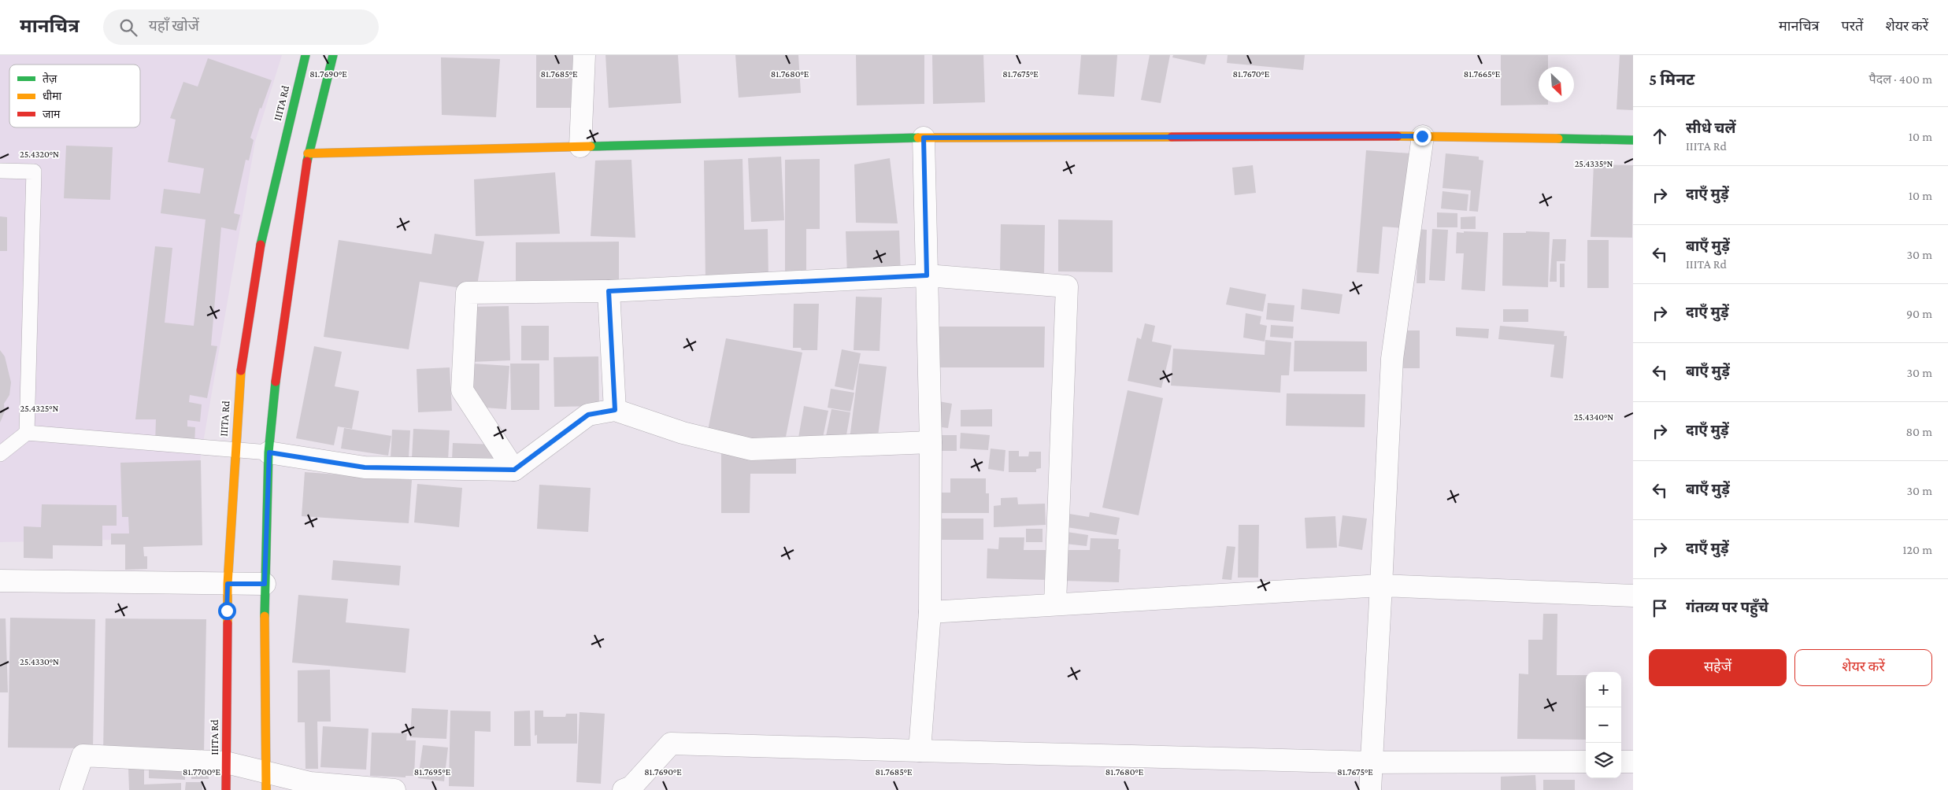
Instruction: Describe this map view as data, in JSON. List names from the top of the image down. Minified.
{"streets":{"main road":["IIITA Rd"]},"legend":["तेज़","धीमा","जाम"],"north":"bottom right","page":{"header":"मानचित्र","search":"यहाँ खोजें","nav":["मानचित्र","परतें","शेयर करें"],"heading":["5 मिनट","पैदल · 400 m"],"list":[["सीधे चलें","IIITA Rd","10 m"],["दाएँ मुड़ें","10 m"],["बाएँ मुड़ें","IIITA Rd","30 m"],["दाएँ मुड़ें","90 m"],["बाएँ मुड़ें","30 m"],["दाएँ मुड़ें","80 m"],["बाएँ मुड़ें","30 m"],["दाएँ मुड़ें","120 m"],"गंतव्य पर पहुँचे"],"buttons":["सहेजें","शेयर करें"],"map_buttons":["+","−"]},"coordinates":["81.7690°E","81.7685°E","81.7680°E","81.7675°E","81.7670°E","81.7665°E","25.4320°N","25.4335°N","25.4325°N","25.4340°N","25.4330°N","81.7700°E","81.7695°E"]}
